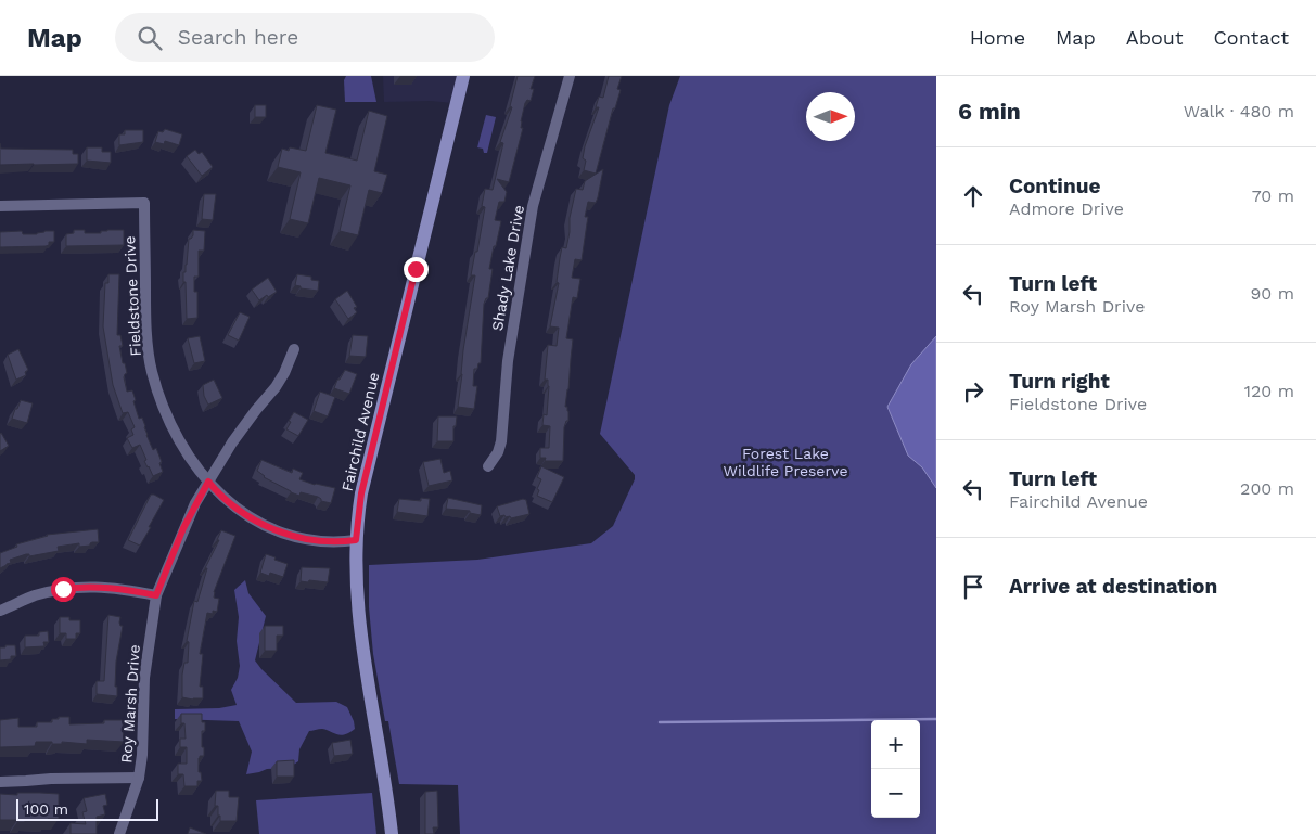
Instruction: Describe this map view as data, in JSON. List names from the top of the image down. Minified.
{"streets":{"main road":["Fairchild Avenue"],"street":["Shady Lake Drive","Fieldstone Drive","Roy Marsh Drive"]},"crossings":[["Fieldstone Drive","Fairchild Avenue"],["Fieldstone Drive","Roy Marsh Drive"]],"parks":["Forest Lake Wildlife Preserve"],"scale_bar":"100 m","north":"right","page":{"header":"Map","search":"Search here","nav":["Home","Map","About","Contact"],"heading":["6 min","Walk · 480 m"],"list":[["Continue","Admore Drive","70 m"],["Turn left","Roy Marsh Drive","90 m"],["Turn right","Fieldstone Drive","120 m"],["Turn left","Fairchild Avenue","200 m"],"Arrive at destination"],"map_buttons":["+","−"],"scale":"100 m"}}
